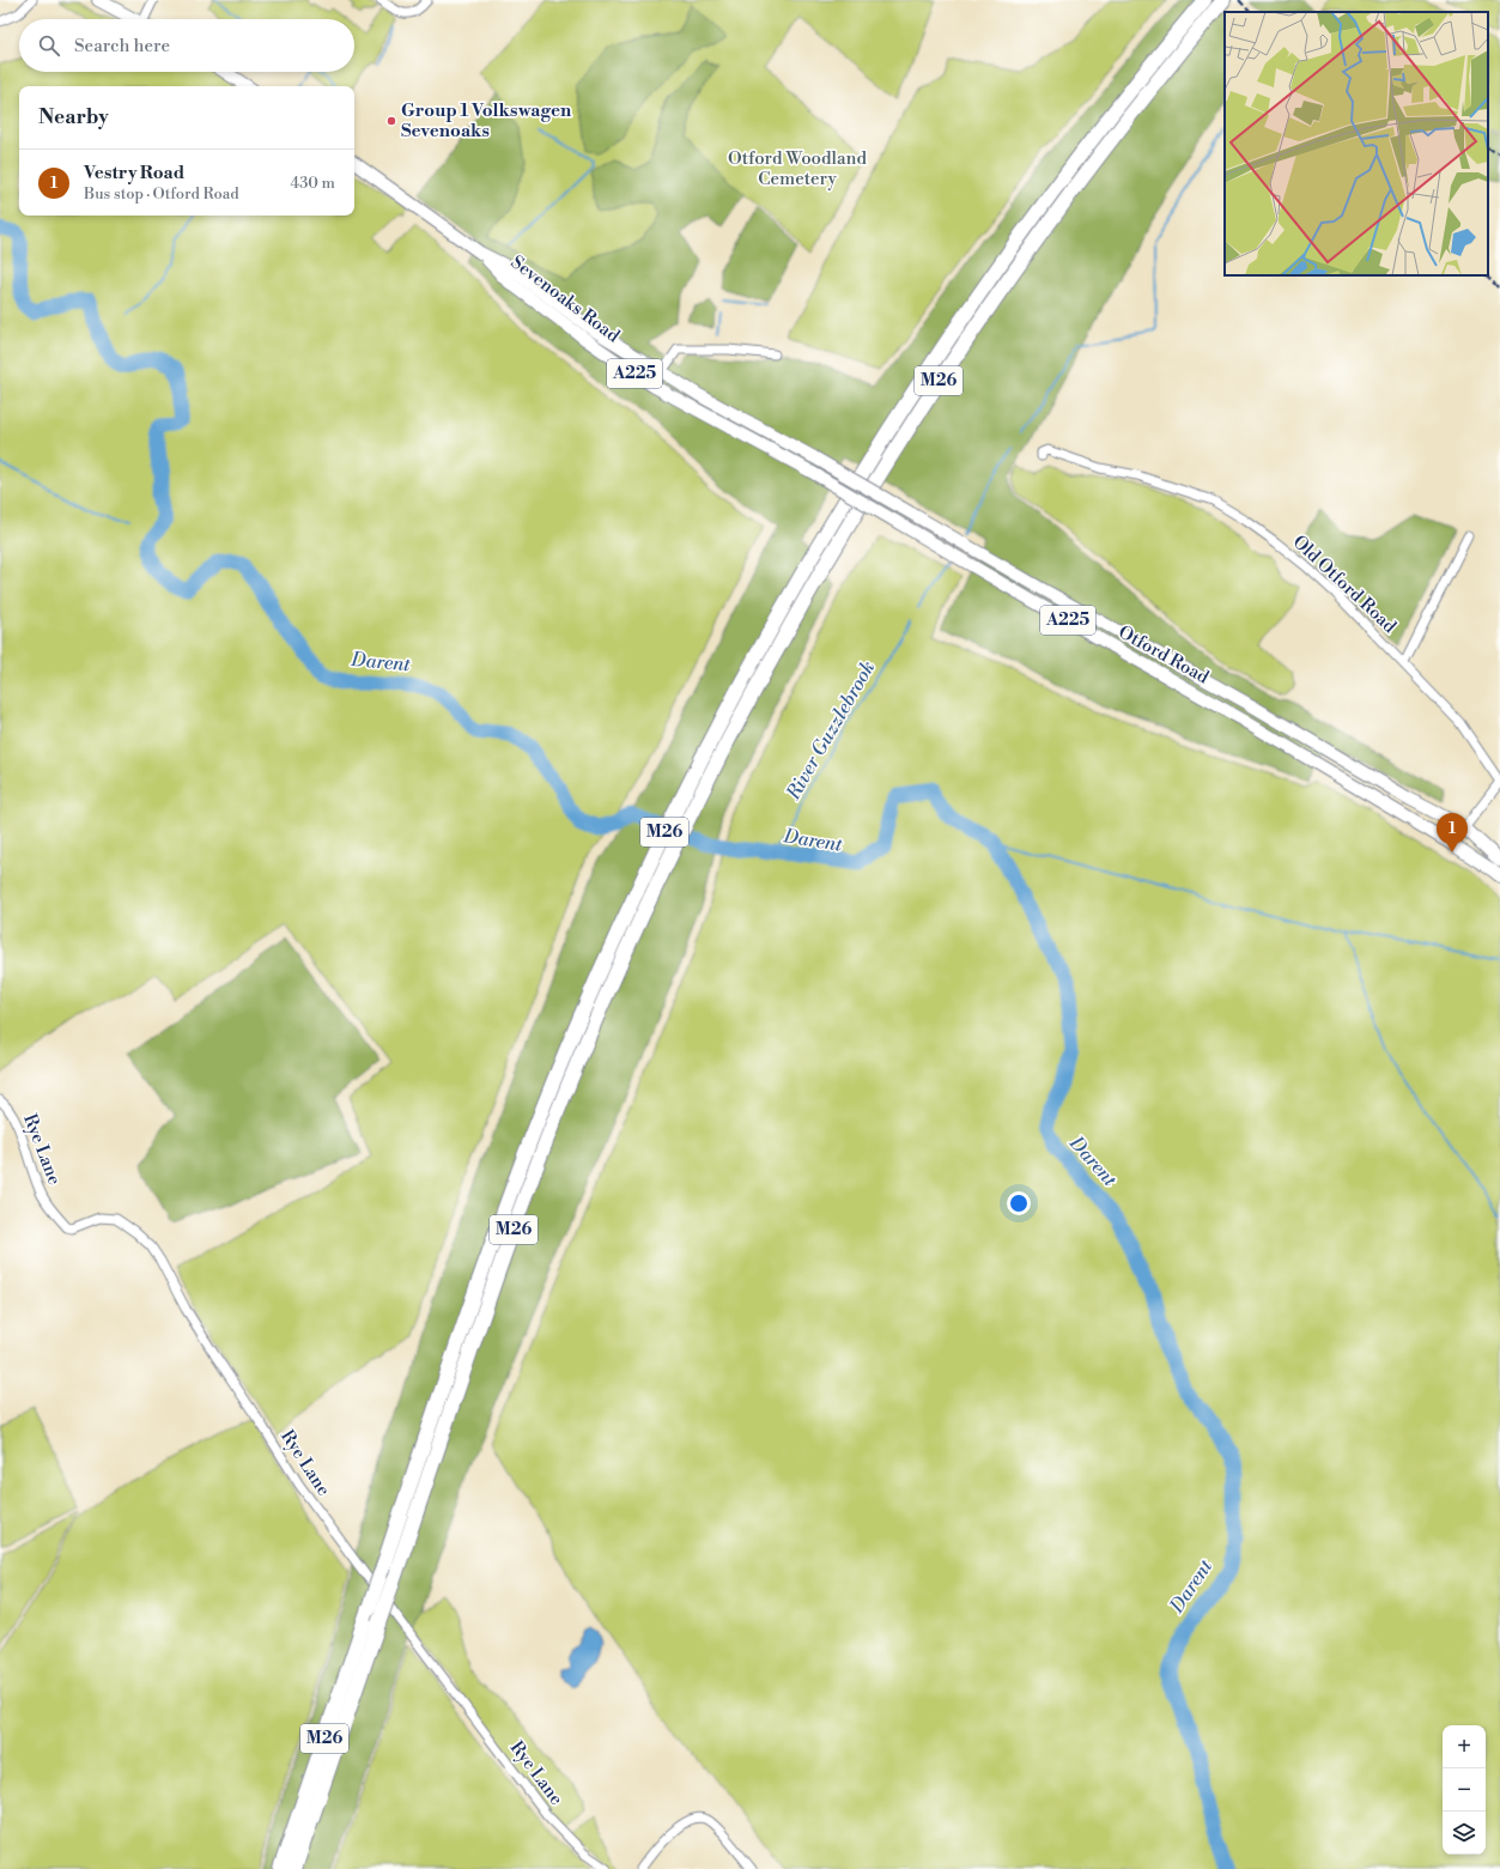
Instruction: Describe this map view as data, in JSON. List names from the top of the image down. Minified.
{"streets":{"highway":["M26"],"main road":["Sevenoaks Road","A225","Otford Road"],"street":["Old Otford Road","Rye Lane"]},"crossings":[["Sevenoaks Road","Otford Road"]],"water":["Darent","River Guzzlebrook"],"parks":["Otford Woodland Cemetery"],"places":["Group 1 Volkswagen Sevenoaks"],"page":{"search":"Search here","heading":"Nearby","list":[{"mark":"1","name":"Vestry Road","note":"Bus stop · Otford Road","value":"430 m"}],"pins":"1","map_buttons":["+","−"]}}
